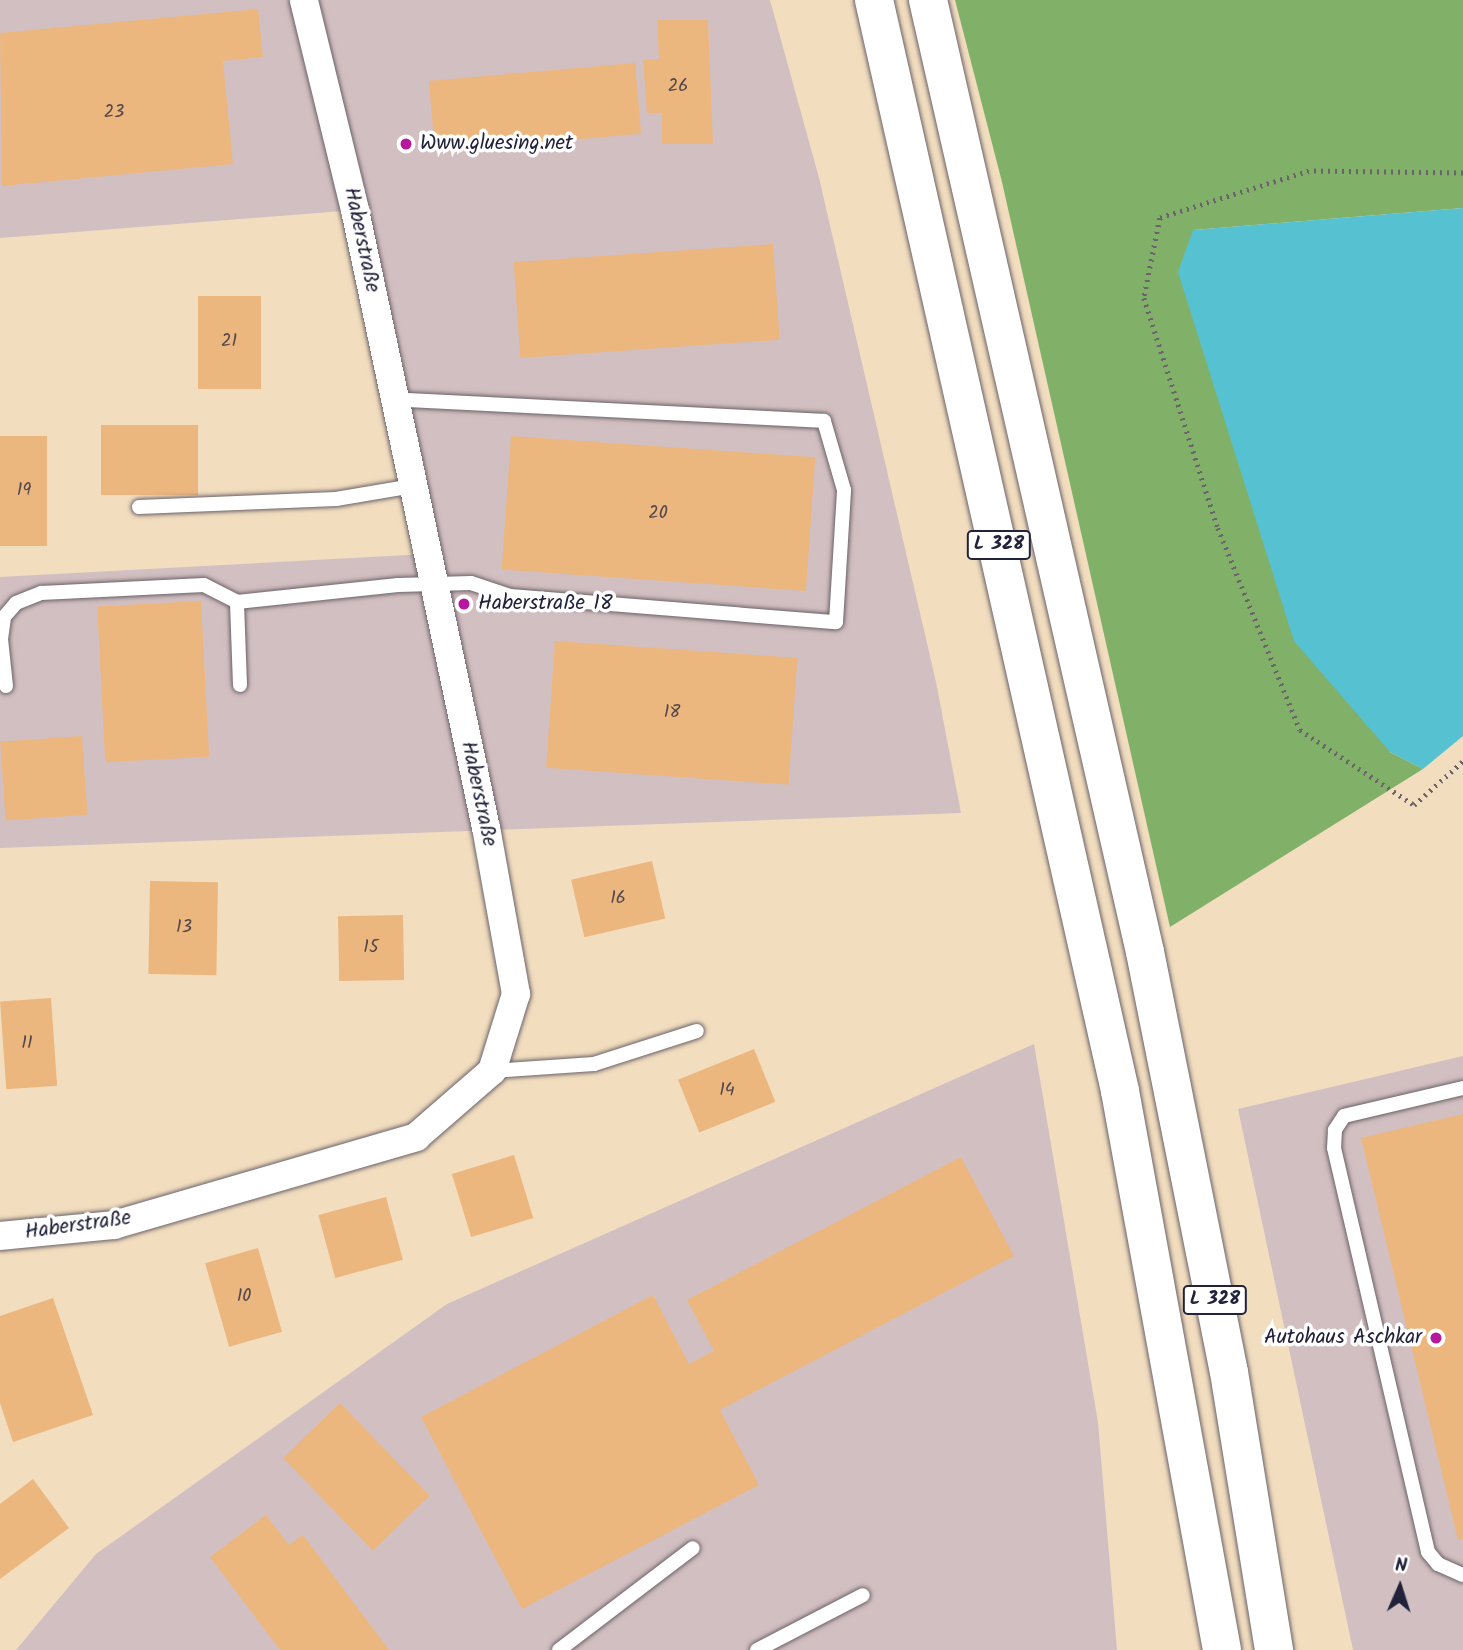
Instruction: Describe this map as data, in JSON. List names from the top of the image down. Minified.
{"streets":{"highway":["L 328"],"street":["Haberstraße"]},"places":["Www.gluesing.net","Haberstraße 18","Autohaus Aschkar"],"house_numbers":["26","23","21","19","20","18","16","13","15","11","14","10"],"north":"top"}
